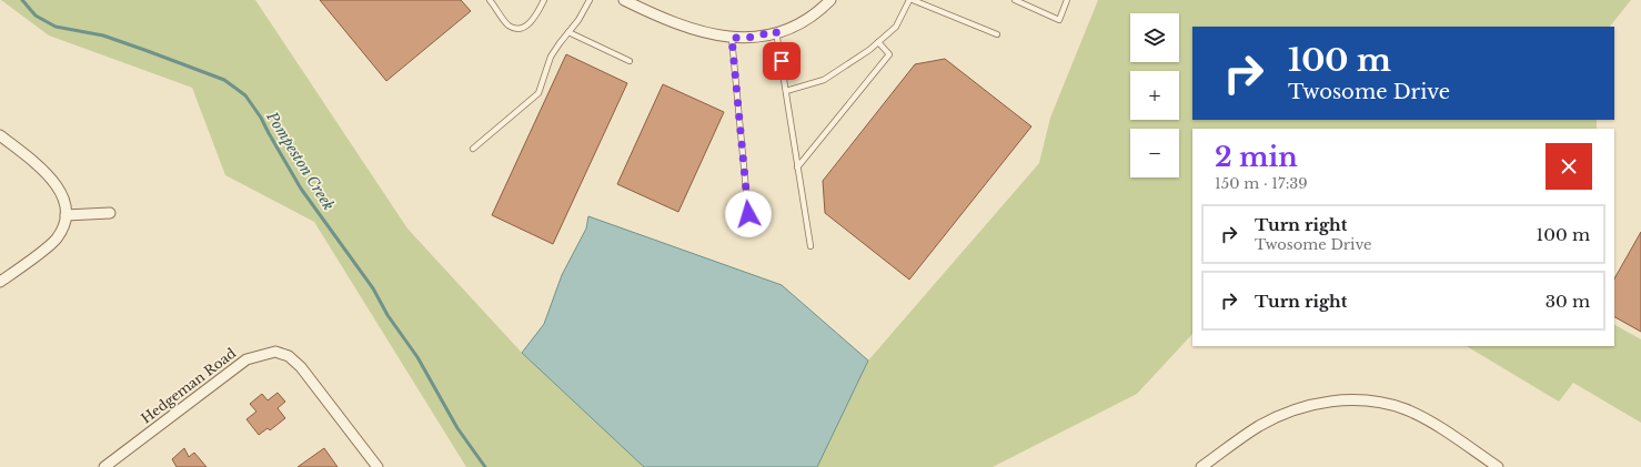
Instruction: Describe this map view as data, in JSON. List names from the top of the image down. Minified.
{"streets":{"street":["Hedgeman Road"]},"water":["Pompeston Creek"],"page":{"map_buttons":["+","−"],"turn":["100 m","Twosome Drive"],"heading":["2 min","150 m · 17:39"],"list":[{"name":"Turn right","note":"Twosome Drive","value":"100 m"},{"name":"Turn right","value":"30 m"}]}}
